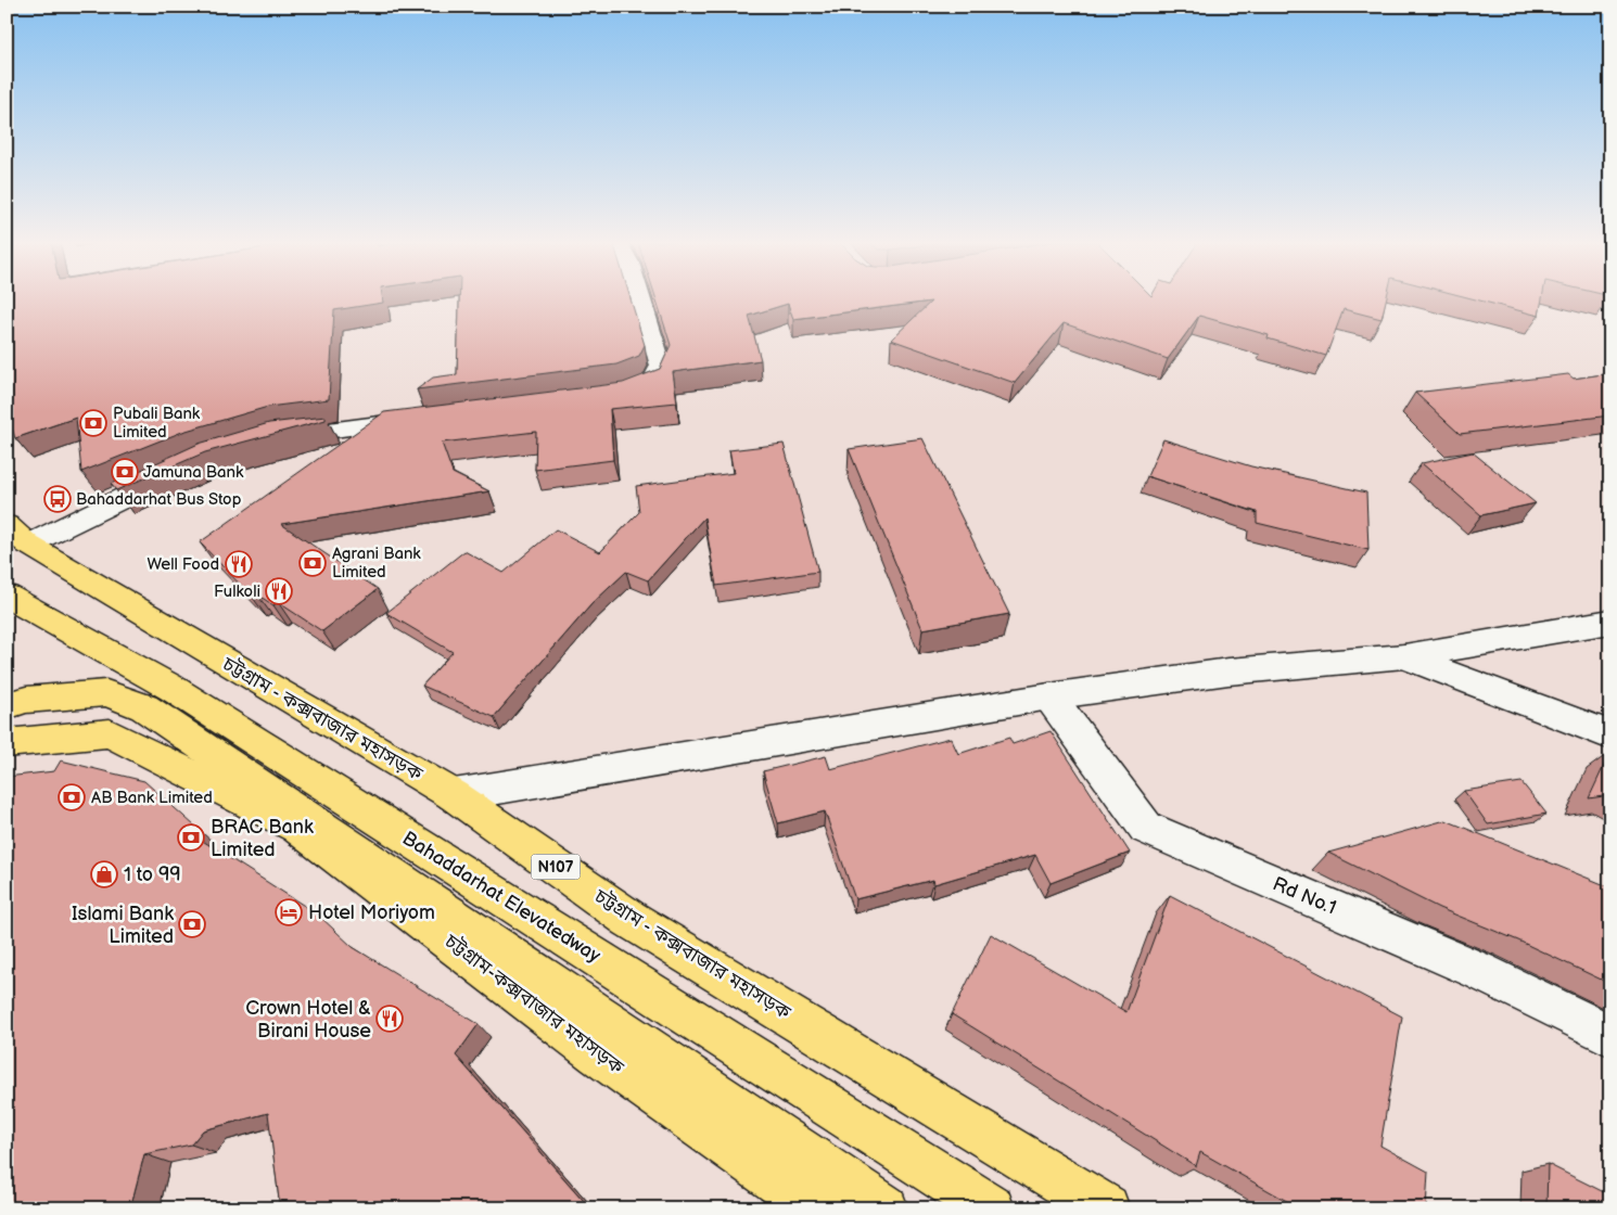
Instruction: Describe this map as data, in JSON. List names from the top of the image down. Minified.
{"streets":{"main road":["চট্টগ্রাম - কক্সবাজার মহাসড়ক","N107","Bahaddarhat Elevatedway","চট্টগ্রাম-কক্সবাজার মহাসড়ক"],"street":["Rd No.1"]},"places":{"bank":["Pubali Bank Limited","Jamuna Bank","Agrani Bank Limited","AB Bank Limited","BRAC Bank Limited","Islami Bank Limited"],"bus stop":["Bahaddarhat Bus Stop"],"restaurant":["Well Food","Fulkoli","Crown Hotel & Birani House"],"shop":["1 to 99"],"hotel":["Hotel Moriyom"]}}
